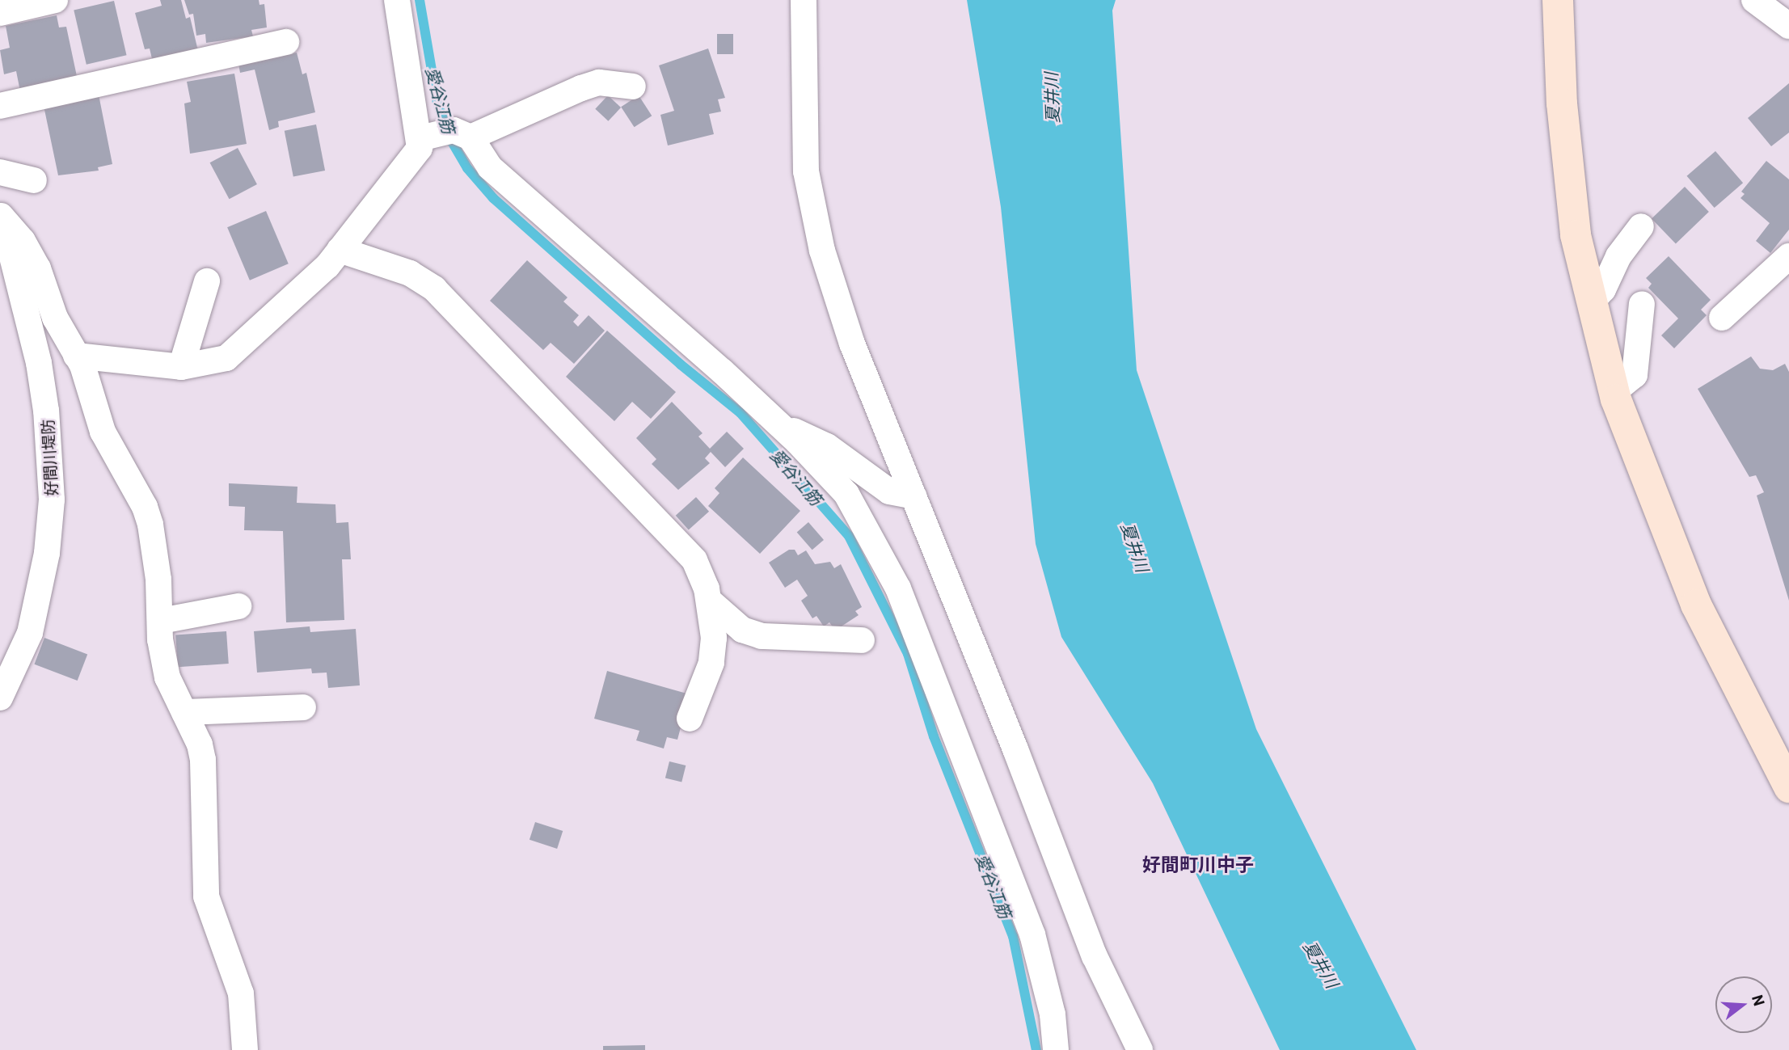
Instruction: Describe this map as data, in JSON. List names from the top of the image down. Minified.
{"streets":{"street":["好間川堤防"]},"districts":["好間町川中子"],"water":["夏井川","愛谷江筋"],"north":"right"}
